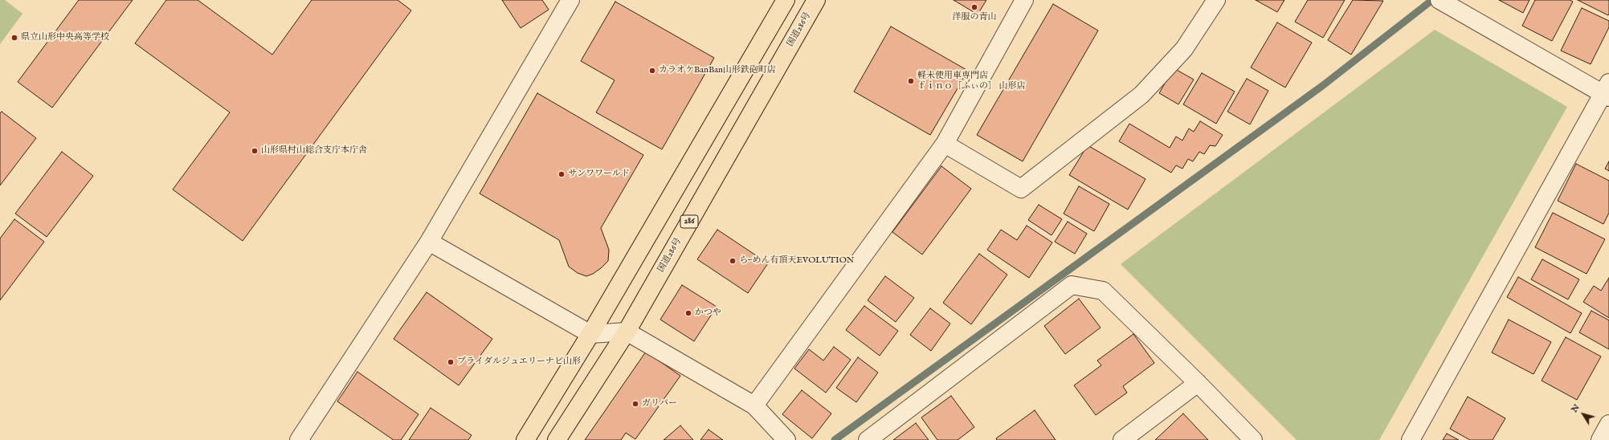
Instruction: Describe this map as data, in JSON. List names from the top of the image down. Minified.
{"streets":{"highway":["国道286号","286"]},"places":["洋服の青山","県立山形中央高等学校","カラオケBanBan山形鉄砲町店","軽未使用車専門店 ｆｉｎｏ［ふぃの］ 山形店","山形県村山総合支庁本庁舎","サンワワールド","らｰめん有頂天EVOLUTION","かつや","ブライダルジュエリーナビ山形","ガリバー"],"north":"top left"}
